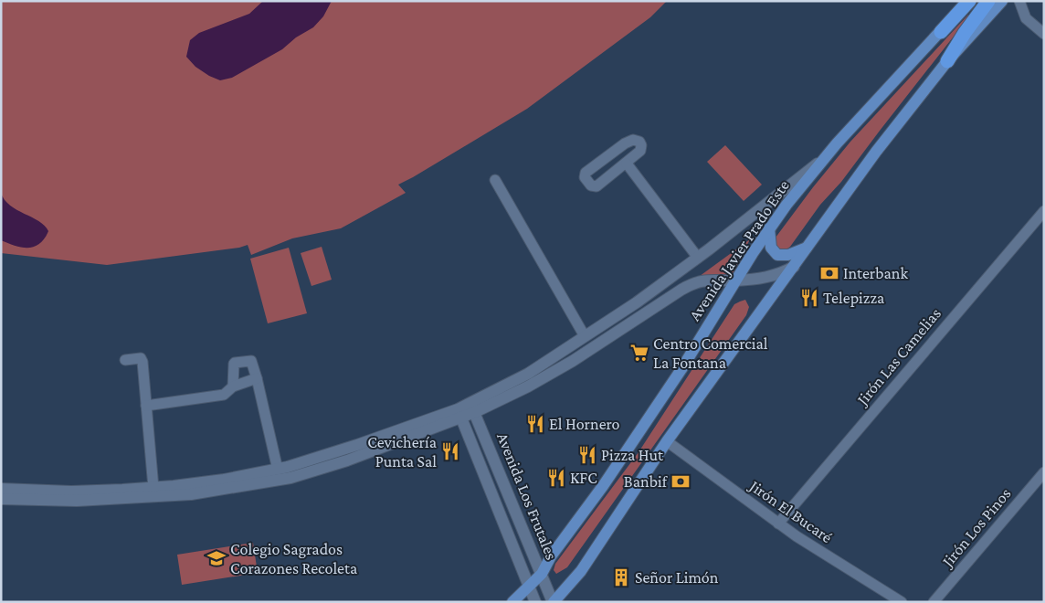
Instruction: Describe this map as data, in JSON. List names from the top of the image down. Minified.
{"streets":{"main road":["Avenida Javier Prado Este","Avenida Los Frutales"],"street":["Jirón Las Camelias","Jirón El Bucaré","Jirón Los Pinos"]},"crossings":[["Avenida Javier Prado Este","Avenida Los Frutales"],["Jirón Las Camelias","Jirón El Bucaré"]],"places":{"bank":["Interbank","Banbif"],"restaurant":["Telepizza","El Hornero","Cevichería Punta Sal","Pizza Hut","KFC"],"supermarket":["Centro Comercial La Fontana"],"school or university":["Colegio Sagrados Corazones Recoleta"],"building":["Señor Limón"]}}
